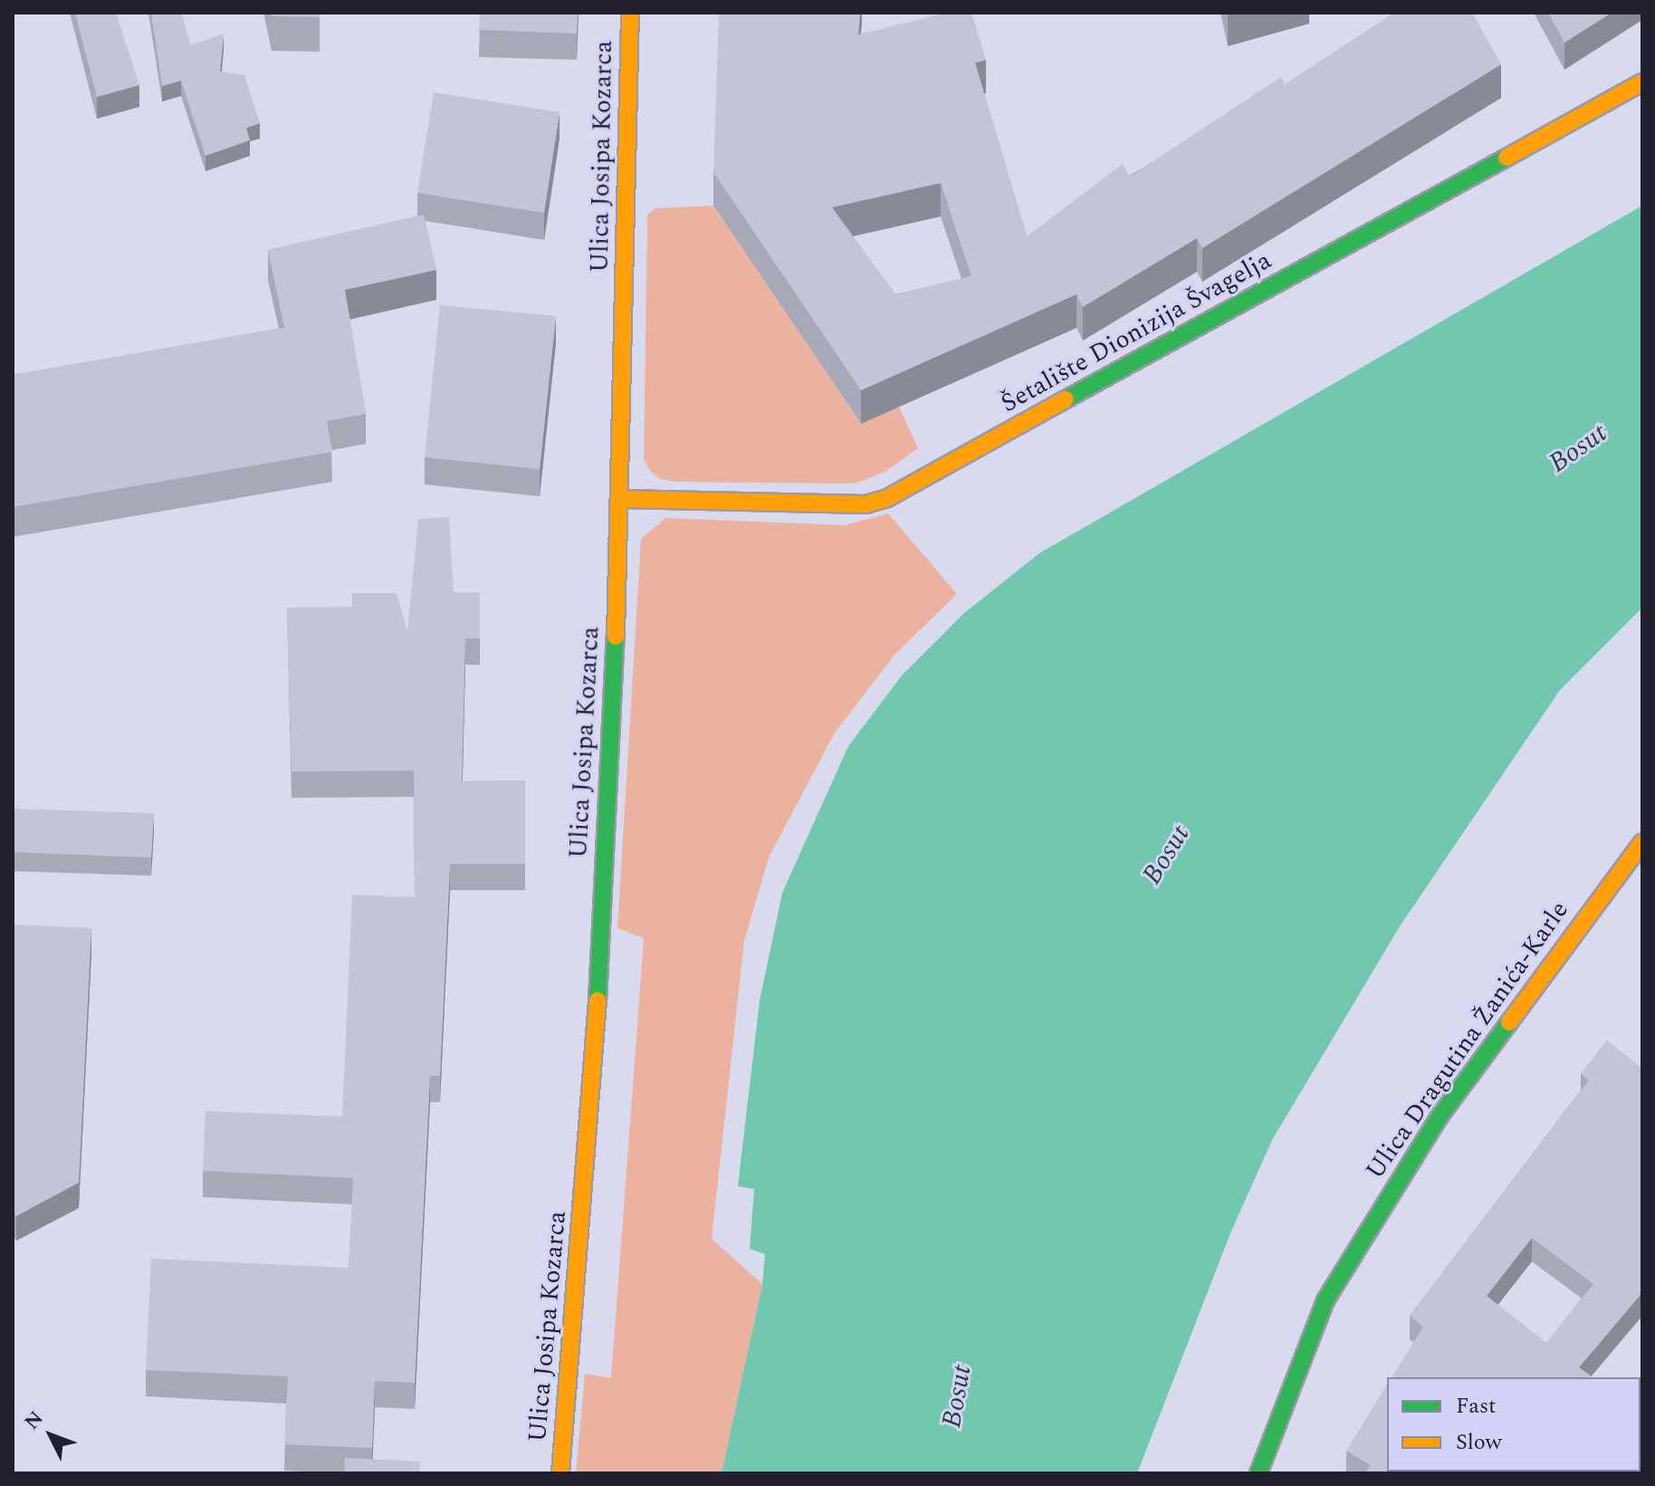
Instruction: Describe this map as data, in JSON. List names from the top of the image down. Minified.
{"streets":{"street":["Ulica Josipa Kozarca","Šetalište Dionizija Švagelja","Ulica Dragutina Žanića-Karle"]},"crossings":[["Ulica Josipa Kozarca","Šetalište Dionizija Švagelja"]],"water":["Bosut"],"legend":["Fast","Slow"],"north":"top left"}
